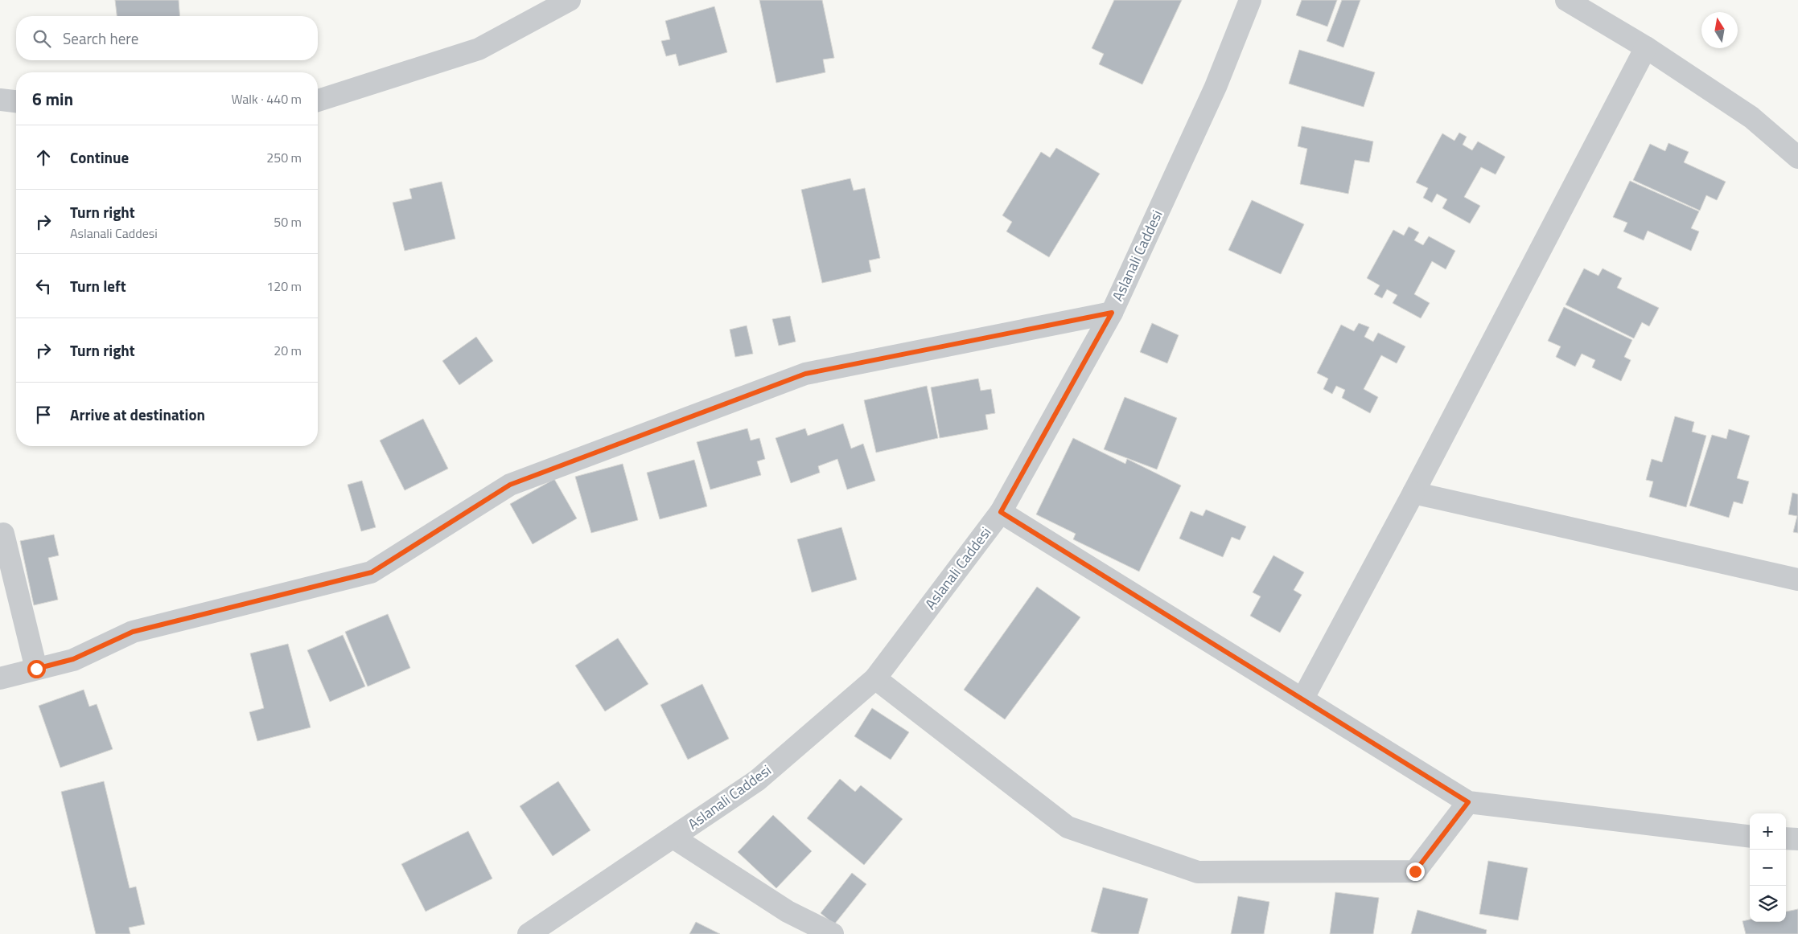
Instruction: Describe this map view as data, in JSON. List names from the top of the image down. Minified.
{"streets":{"street":["Aslanali Caddesi"]},"north":"top","page":{"search":"Search here","heading":["6 min","Walk · 440 m"],"list":[["Continue","250 m"],["Turn right","Aslanali Caddesi","50 m"],["Turn left","120 m"],["Turn right","20 m"],"Arrive at destination"],"map_buttons":["+","−"]}}
